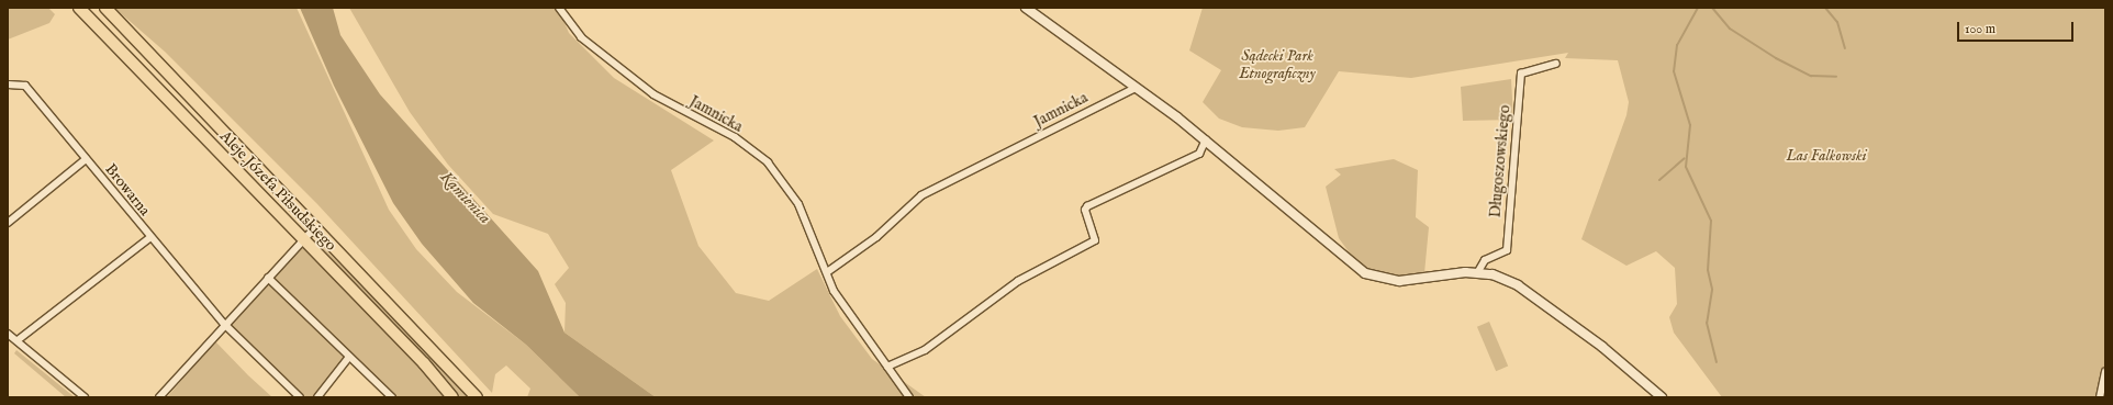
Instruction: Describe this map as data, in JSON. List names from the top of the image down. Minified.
{"streets":{"main road":["Aleje Józefa Piłsudskiego"],"street":["Jamnicka","Długoszowskiego","Browarna"]},"water":["Kamienica"],"parks":["Sądecki Park Etnograficzny","Las Falkowski"],"scale_bar":"100 m"}
